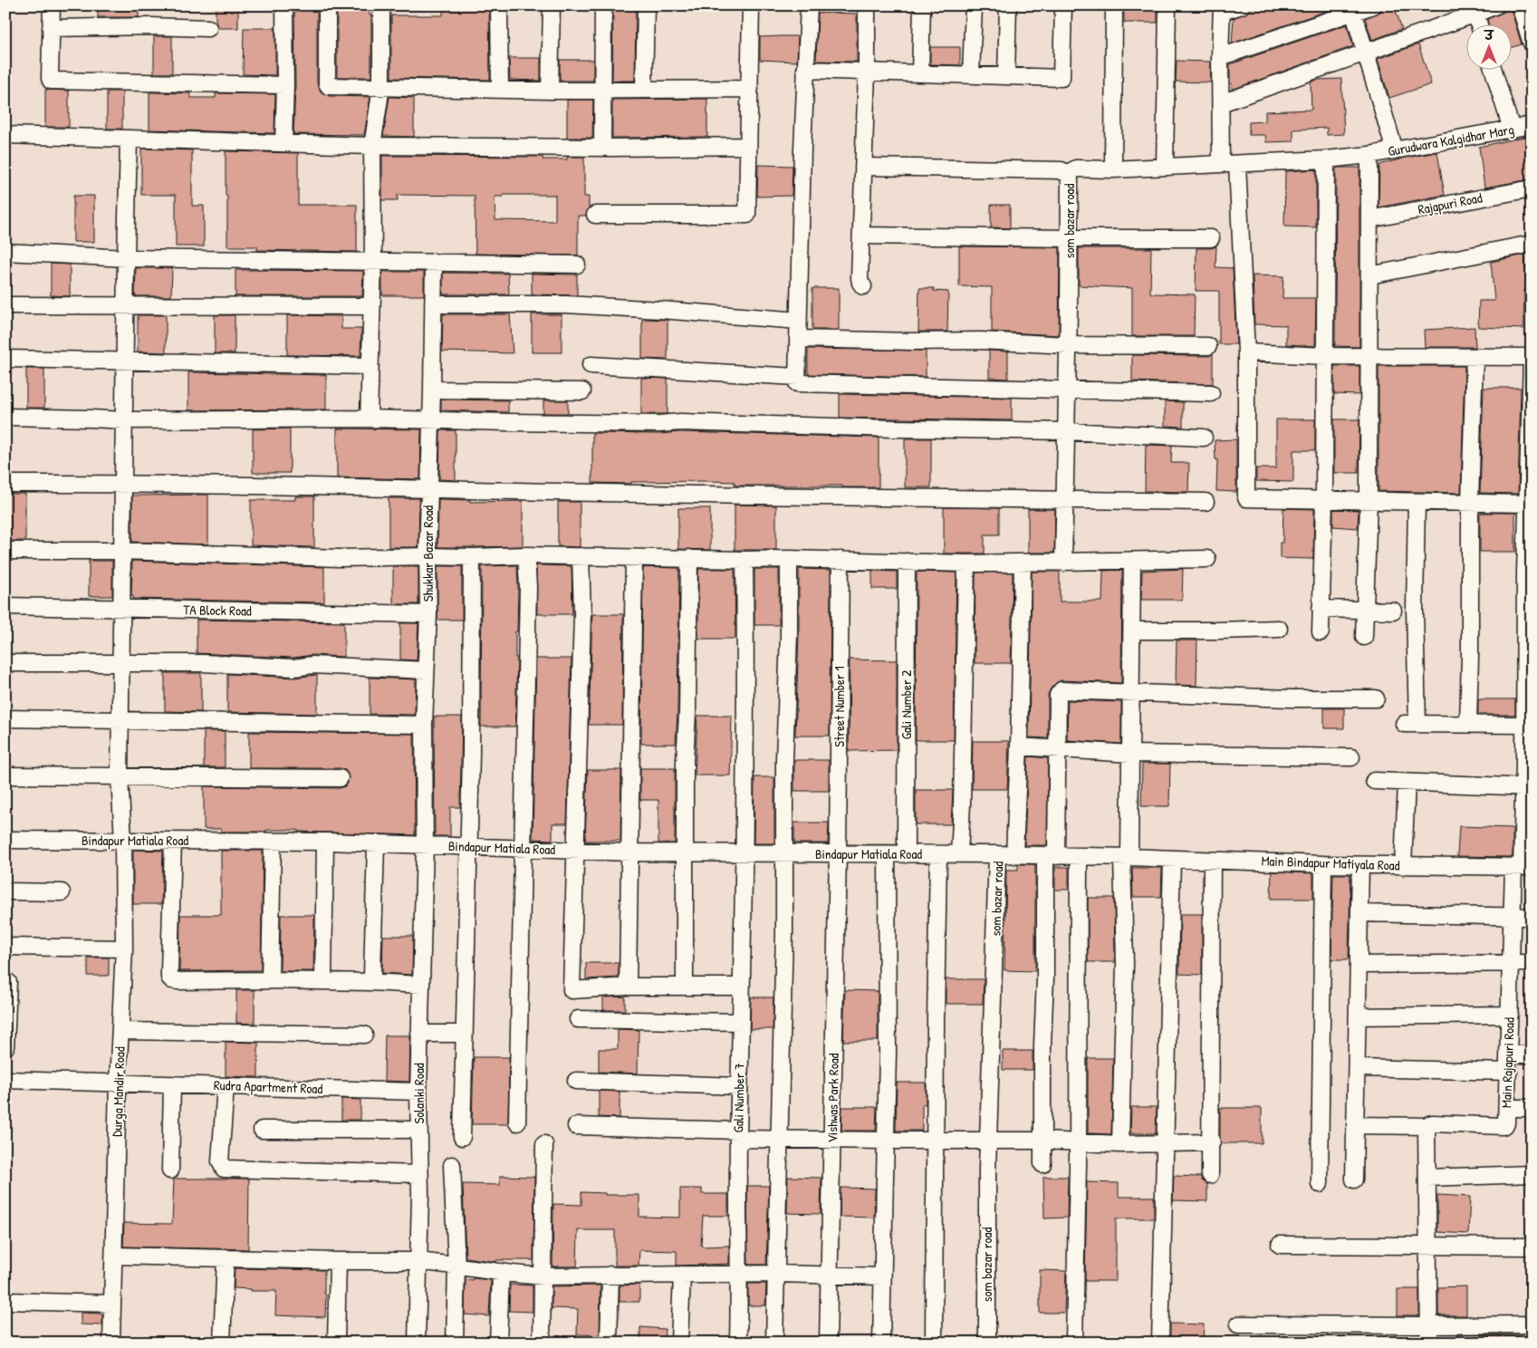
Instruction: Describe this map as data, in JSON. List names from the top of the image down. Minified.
{"streets":{"street":["Gurudwara Kalgidhar Marg","Rajapuri Road","som bazar road","Shukkar Bazar Road","TA Block Road","Gali Number 2","Street Number 1","Bindapur Matiala Road","Main Bindapur Matiyala Road","Main Rajapuri Road","Rudra Apartment Road","Durga Mandir Road","Solanki Road","Gali Number 7","Vishwas Park Road"]},"crossings":[["Gurudwara Kalgidhar Marg","som bazar road"],["som bazar road","Bindapur Matiala Road"],["som bazar road","Main Bindapur Matiyala Road"],["Shukkar Bazar Road","TA Block Road"],["Shukkar Bazar Road","Bindapur Matiala Road"],["Shukkar Bazar Road","Solanki Road"],["TA Block Road","Durga Mandir Road"],["Gali Number 2","Bindapur Matiala Road"],["Street Number 1","Bindapur Matiala Road"],["Street Number 1","Vishwas Park Road"],["Bindapur Matiala Road","Durga Mandir Road"],["Bindapur Matiala Road","Solanki Road"],["Bindapur Matiala Road","Gali Number 7"],["Bindapur Matiala Road","Vishwas Park Road"],["Main Bindapur Matiyala Road","Main Rajapuri Road"],["Rudra Apartment Road","Durga Mandir Road"],["Rudra Apartment Road","Solanki Road"]],"north":"top"}
